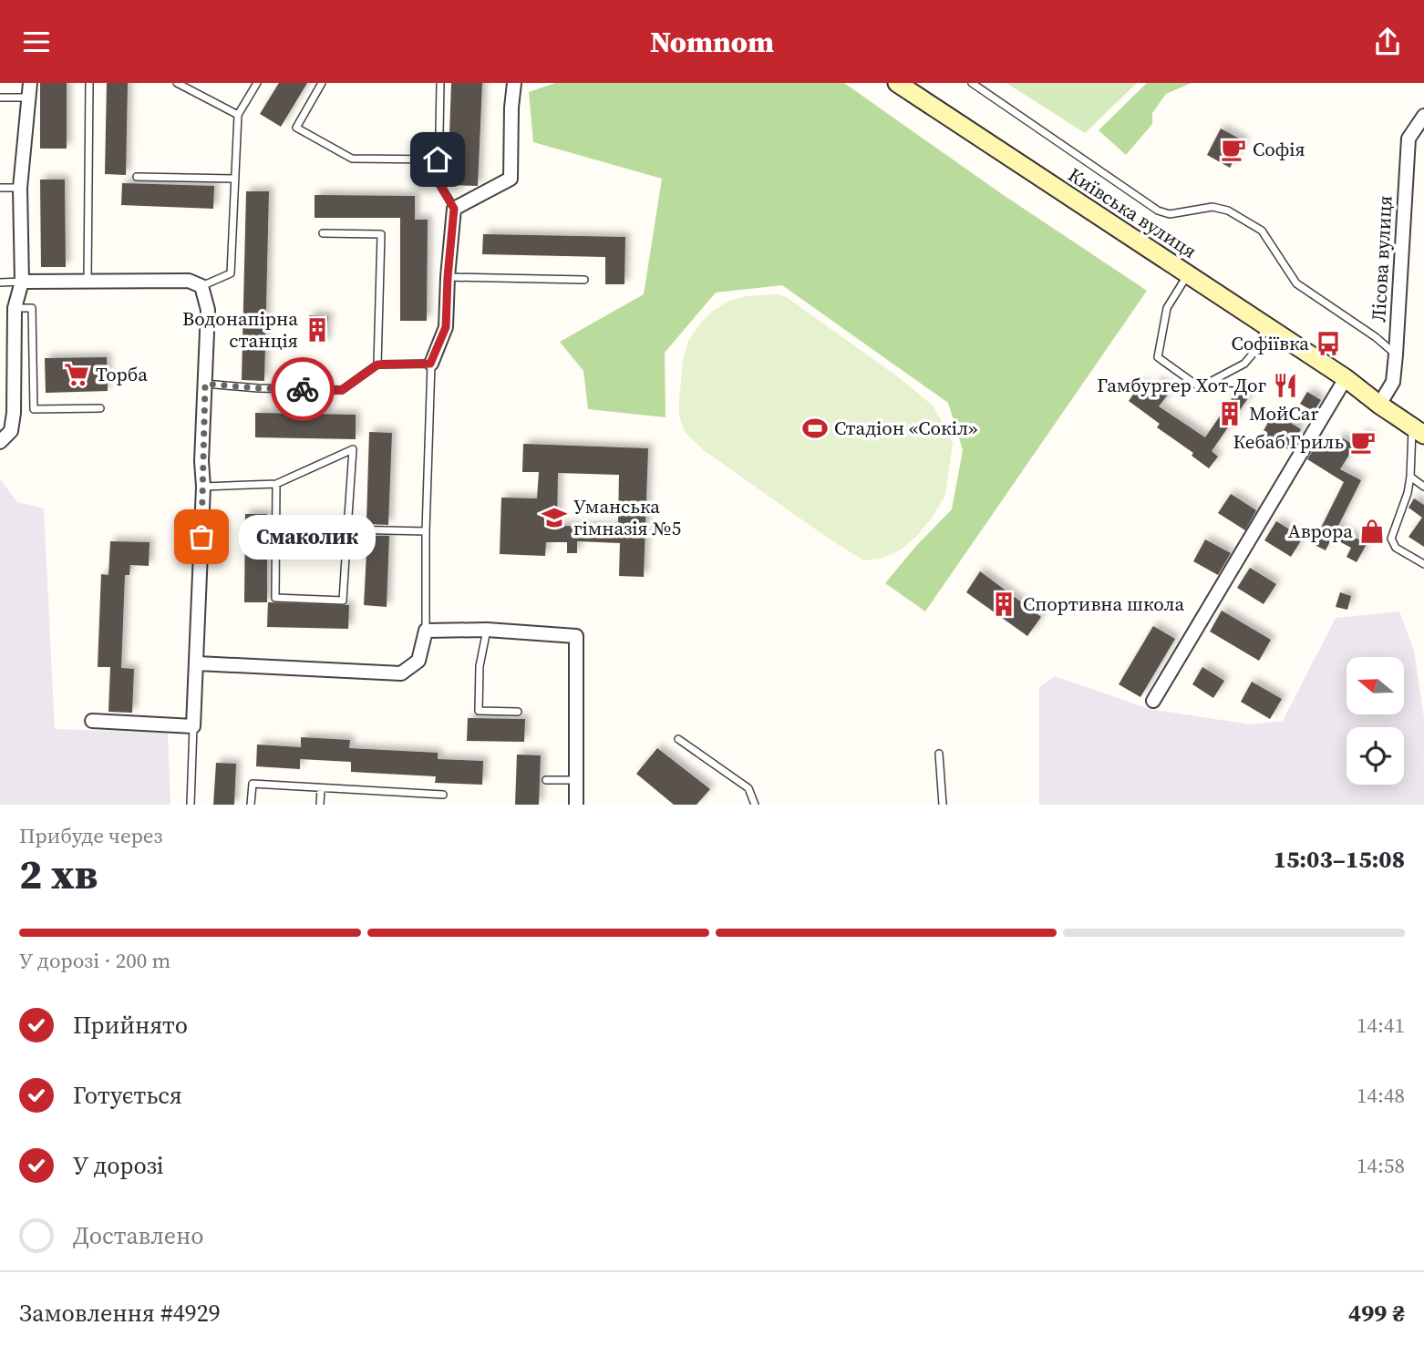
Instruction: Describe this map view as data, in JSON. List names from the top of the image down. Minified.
{"streets":{"main road":["Київська вулиця"],"street":["Лісова вулиця"]},"crossings":[["Київська вулиця","Лісова вулиця"]],"places":{"cafe":["Софія","Кебаб Гриль"],"building":["Водонапірна станція","МойCar","Спортивна школа"],"bus stop":["Софіївка"],"supermarket":["Торба"],"restaurant":["Гамбургер Хот-Дог"],"sports":["Стадіон «Сокіл»"],"school or university":["Уманська гімназія №5"],"shop":["Аврора"],"other":["Смаколик"]},"north":"left","page":{"header":"Nomnom","bubble":"Смаколик","heading":["2 хв","Прибуде через","15:03–15:08"],"panel":["Замовлення #4929","499 ₴"],"bar":"У дорозі · 200 m","list":[["Прийнято","14:41"],["Готується","14:48"],["У дорозі","14:58"],"Доставлено"]}}
